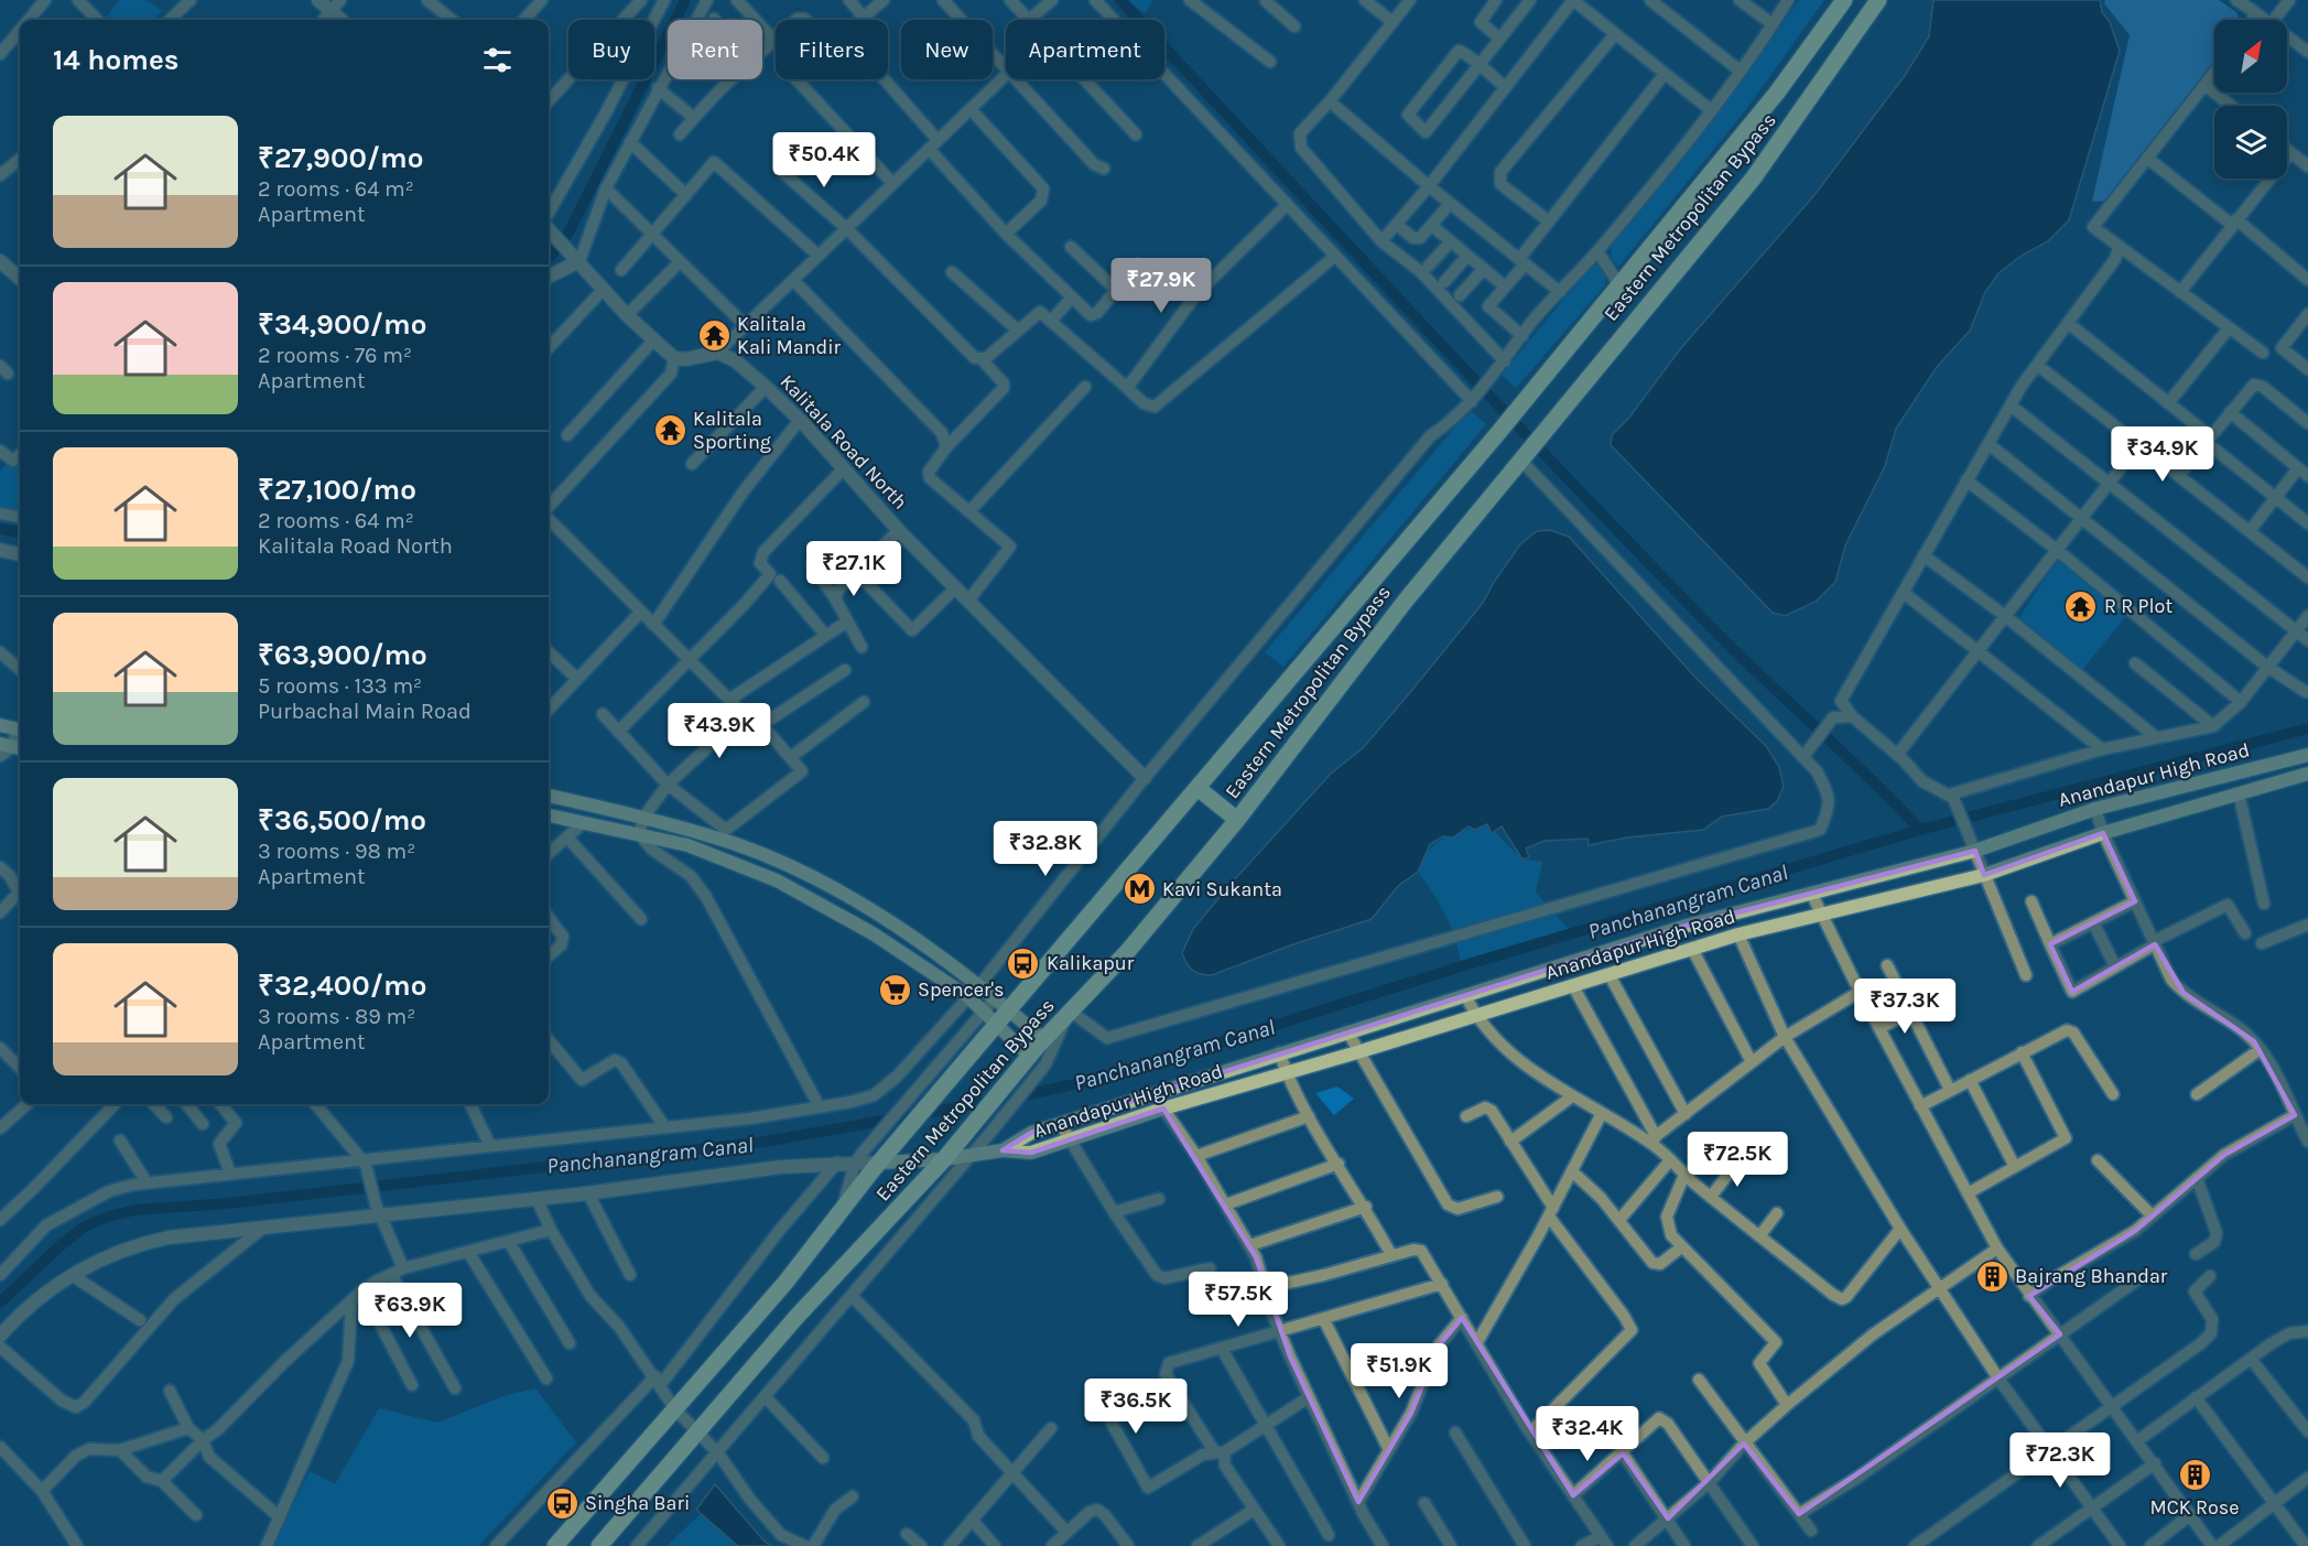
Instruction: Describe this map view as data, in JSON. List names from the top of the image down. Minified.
{"streets":{"main road":["Eastern Metropolitan Bypass","Anandapur High Road"],"street":["Kalitala Road North"]},"water":["Panchanangram Canal"],"places":{"temple":["Kalitala Kali Mandir","Kalitala Sporting","R R Plot"],"metro station":["Kavi Sukanta"],"bus stop":["Kalikapur","Singha Bari"],"supermarket":["Spencer's"],"building":["Bajrang Bhandar","MCK Rose"]},"north":"top right","page":{"chip":["Buy","Rent","Filters","New","Apartment"],"heading":"14 homes","list":[{"name":"₹27,900/mo","note":"2 rooms · 64 m² · Apartment"},{"name":"₹34,900/mo","note":"2 rooms · 76 m² · Apartment"},{"name":"₹27,100/mo","note":"2 rooms · 64 m² · Kalitala Road North"},{"name":"₹63,900/mo","note":"5 rooms · 133 m² · Purbachal Main Road"},{"name":"₹36,500/mo","note":"3 rooms · 98 m² · Apartment"},{"name":"₹32,400/mo","note":"3 rooms · 89 m² · Apartment"}],"price":["₹50.4K","₹27.9K","₹34.9K","₹27.1K","₹43.9K","₹32.8K","₹37.3K","₹72.5K","₹57.5K","₹63.9K","₹51.9K","₹36.5K","₹32.4K","₹72.3K"]}}
